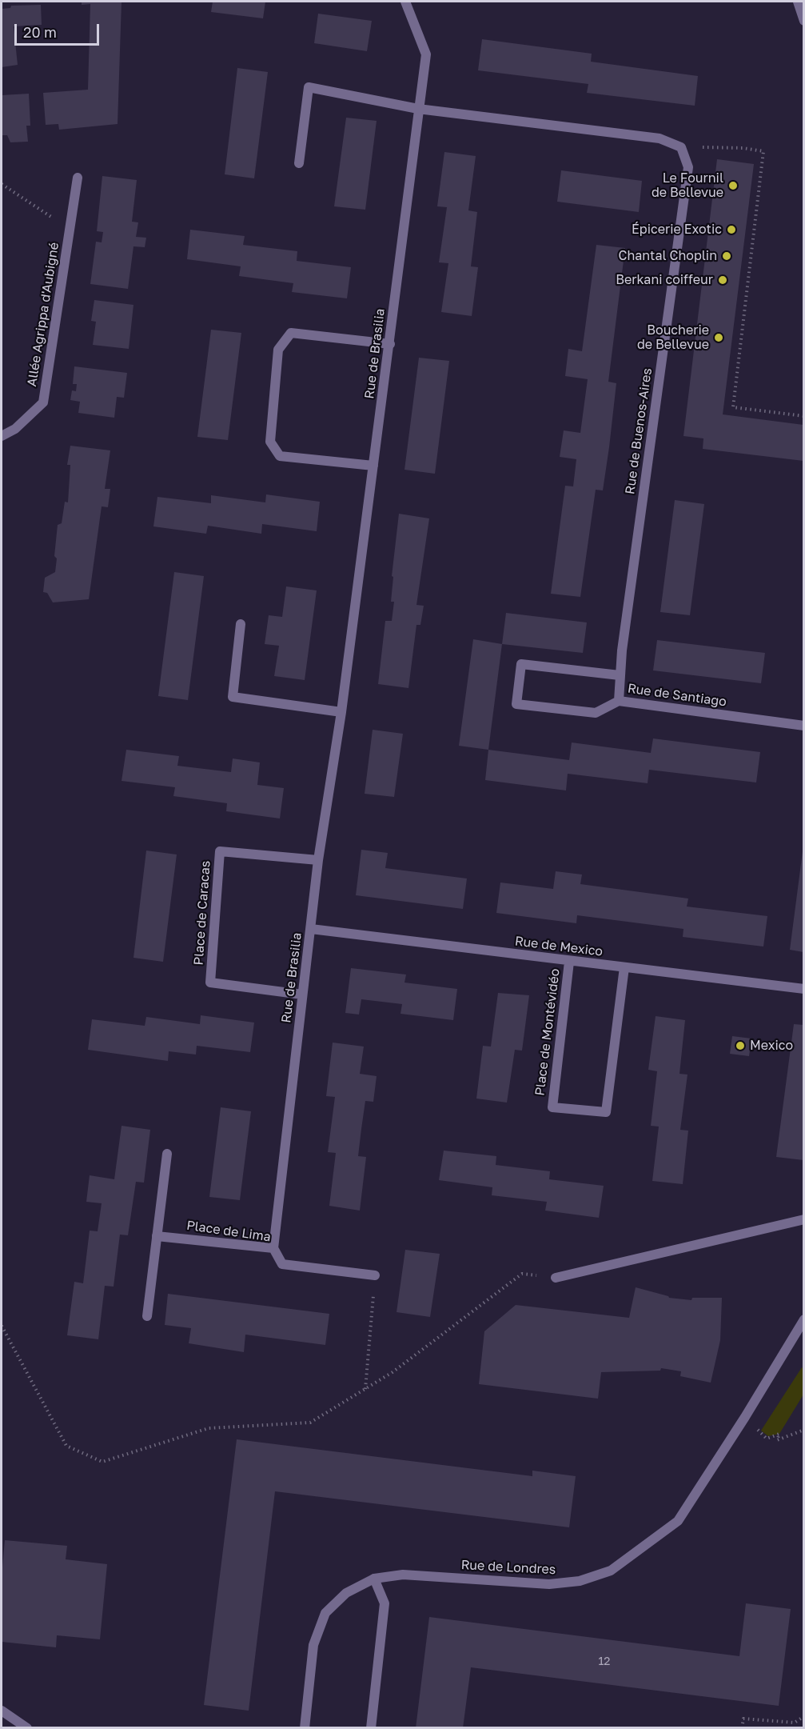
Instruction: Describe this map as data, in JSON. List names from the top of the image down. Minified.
{"streets":{"street":["Allée Agrippa d'Aubigné","Rue de Brasilia","Rue de Buenos-Aires","Rue de Santiago","Place de Caracas","Rue de Mexico","Place de Montévidéo","Place de Lima","Rue de Londres"]},"crossings":[["Rue de Brasilia","Place de Caracas"],["Rue de Brasilia","Rue de Mexico"],["Rue de Brasilia","Place de Lima"],["Rue de Buenos-Aires","Rue de Santiago"],["Rue de Mexico","Place de Montévidéo"]],"places":["Le Fournil de Bellevue","Épicerie Exotic","Chantal Choplin","Berkani coiffeur","Boucherie de Bellevue","Mexico"],"house_numbers":["12"],"scale_bar":"20 m"}
